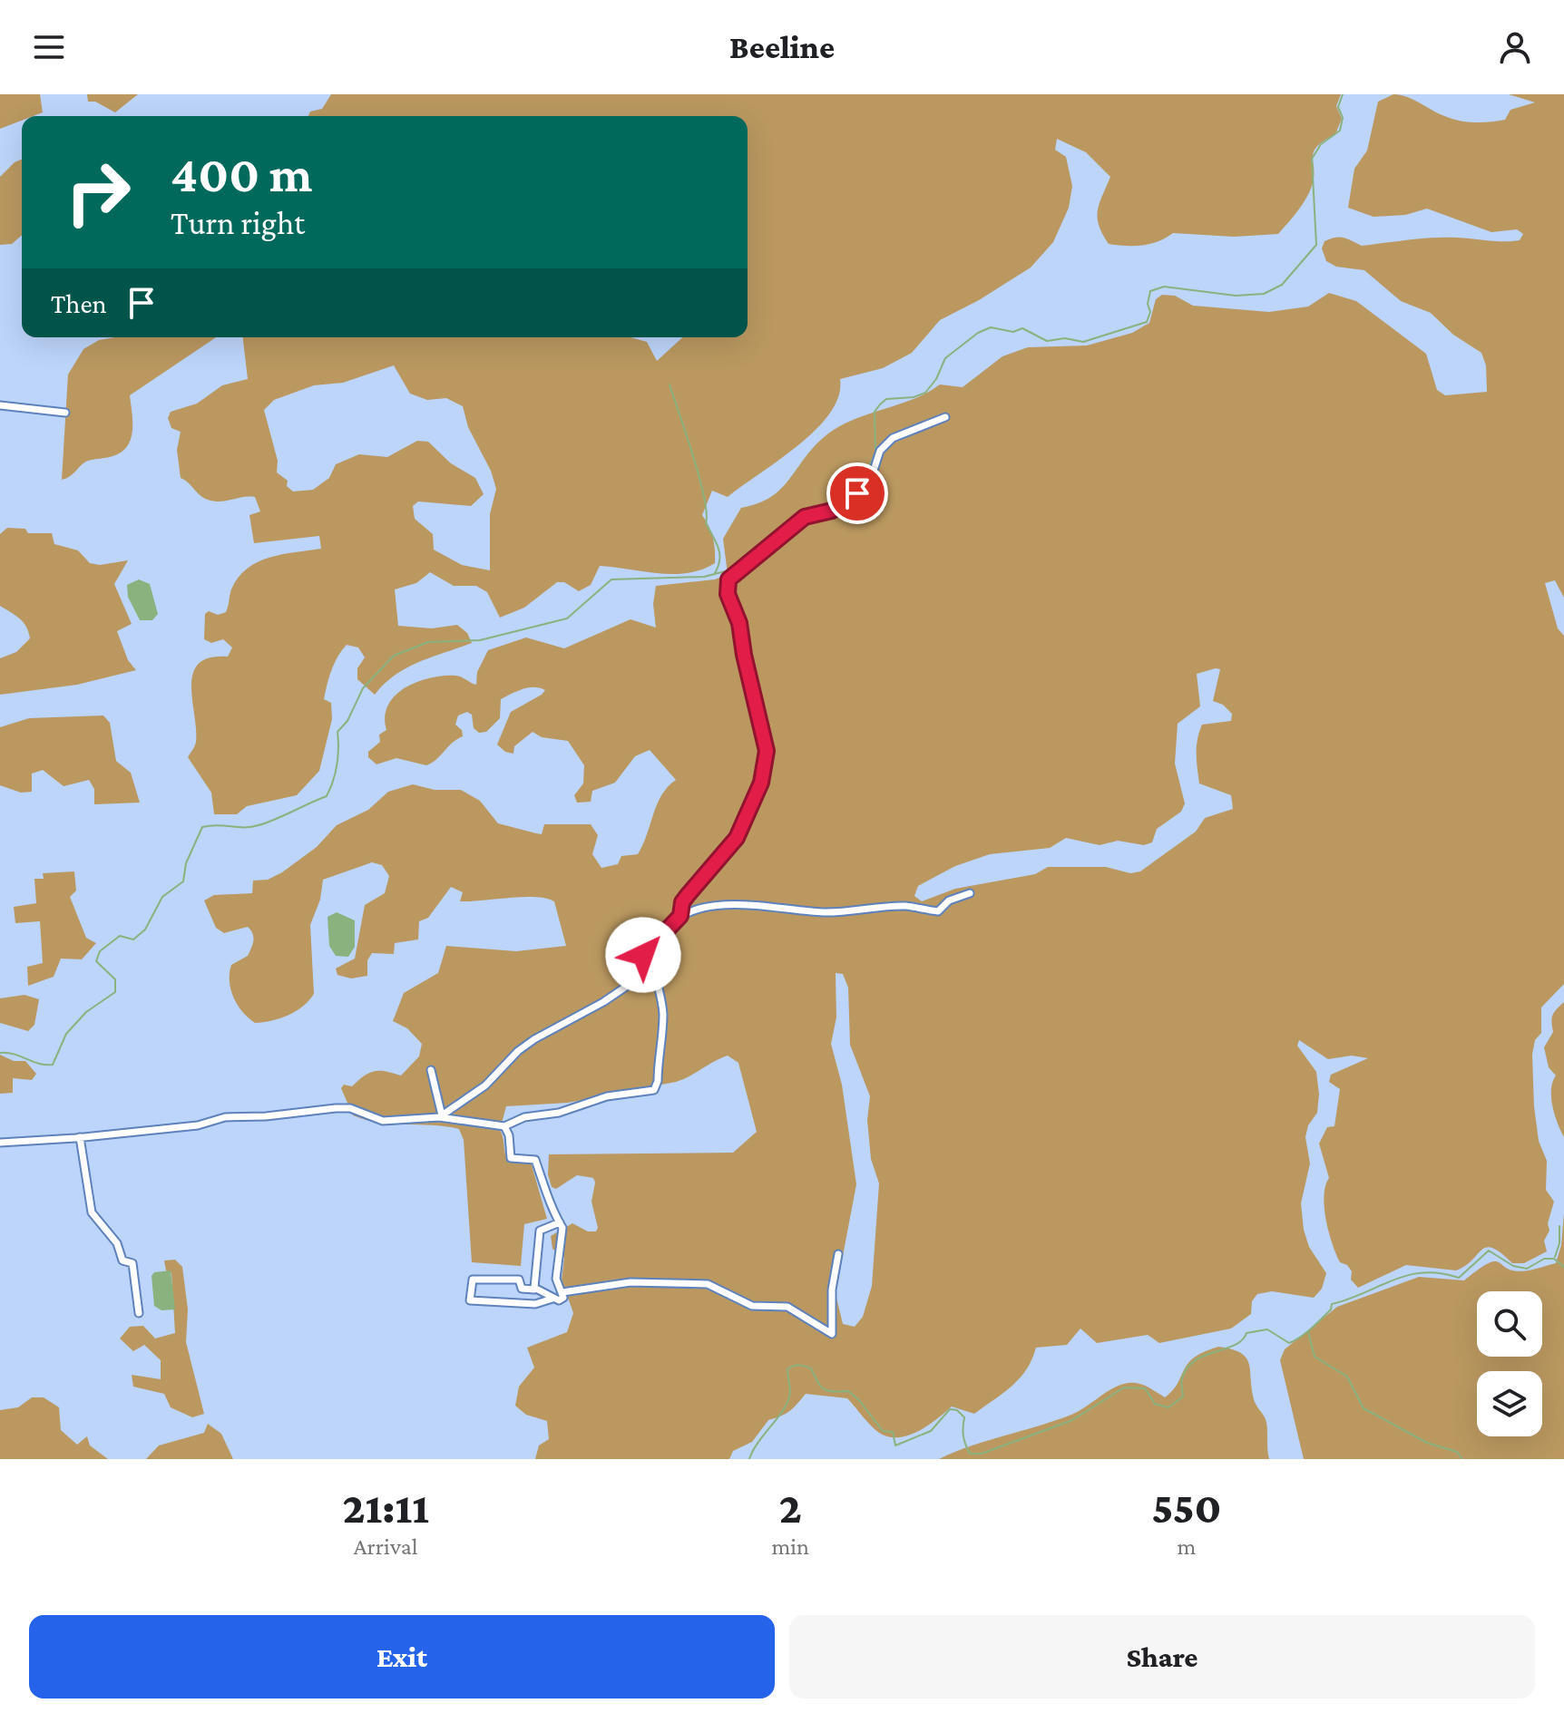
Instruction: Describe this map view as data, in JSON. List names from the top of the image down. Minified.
{"page":{"header":"Beeline","turn":["400 m","Turn right"],"then":"Then","eta":["21:11","Arrival","2","min","550","m"],"buttons":["Exit","Share"]}}
